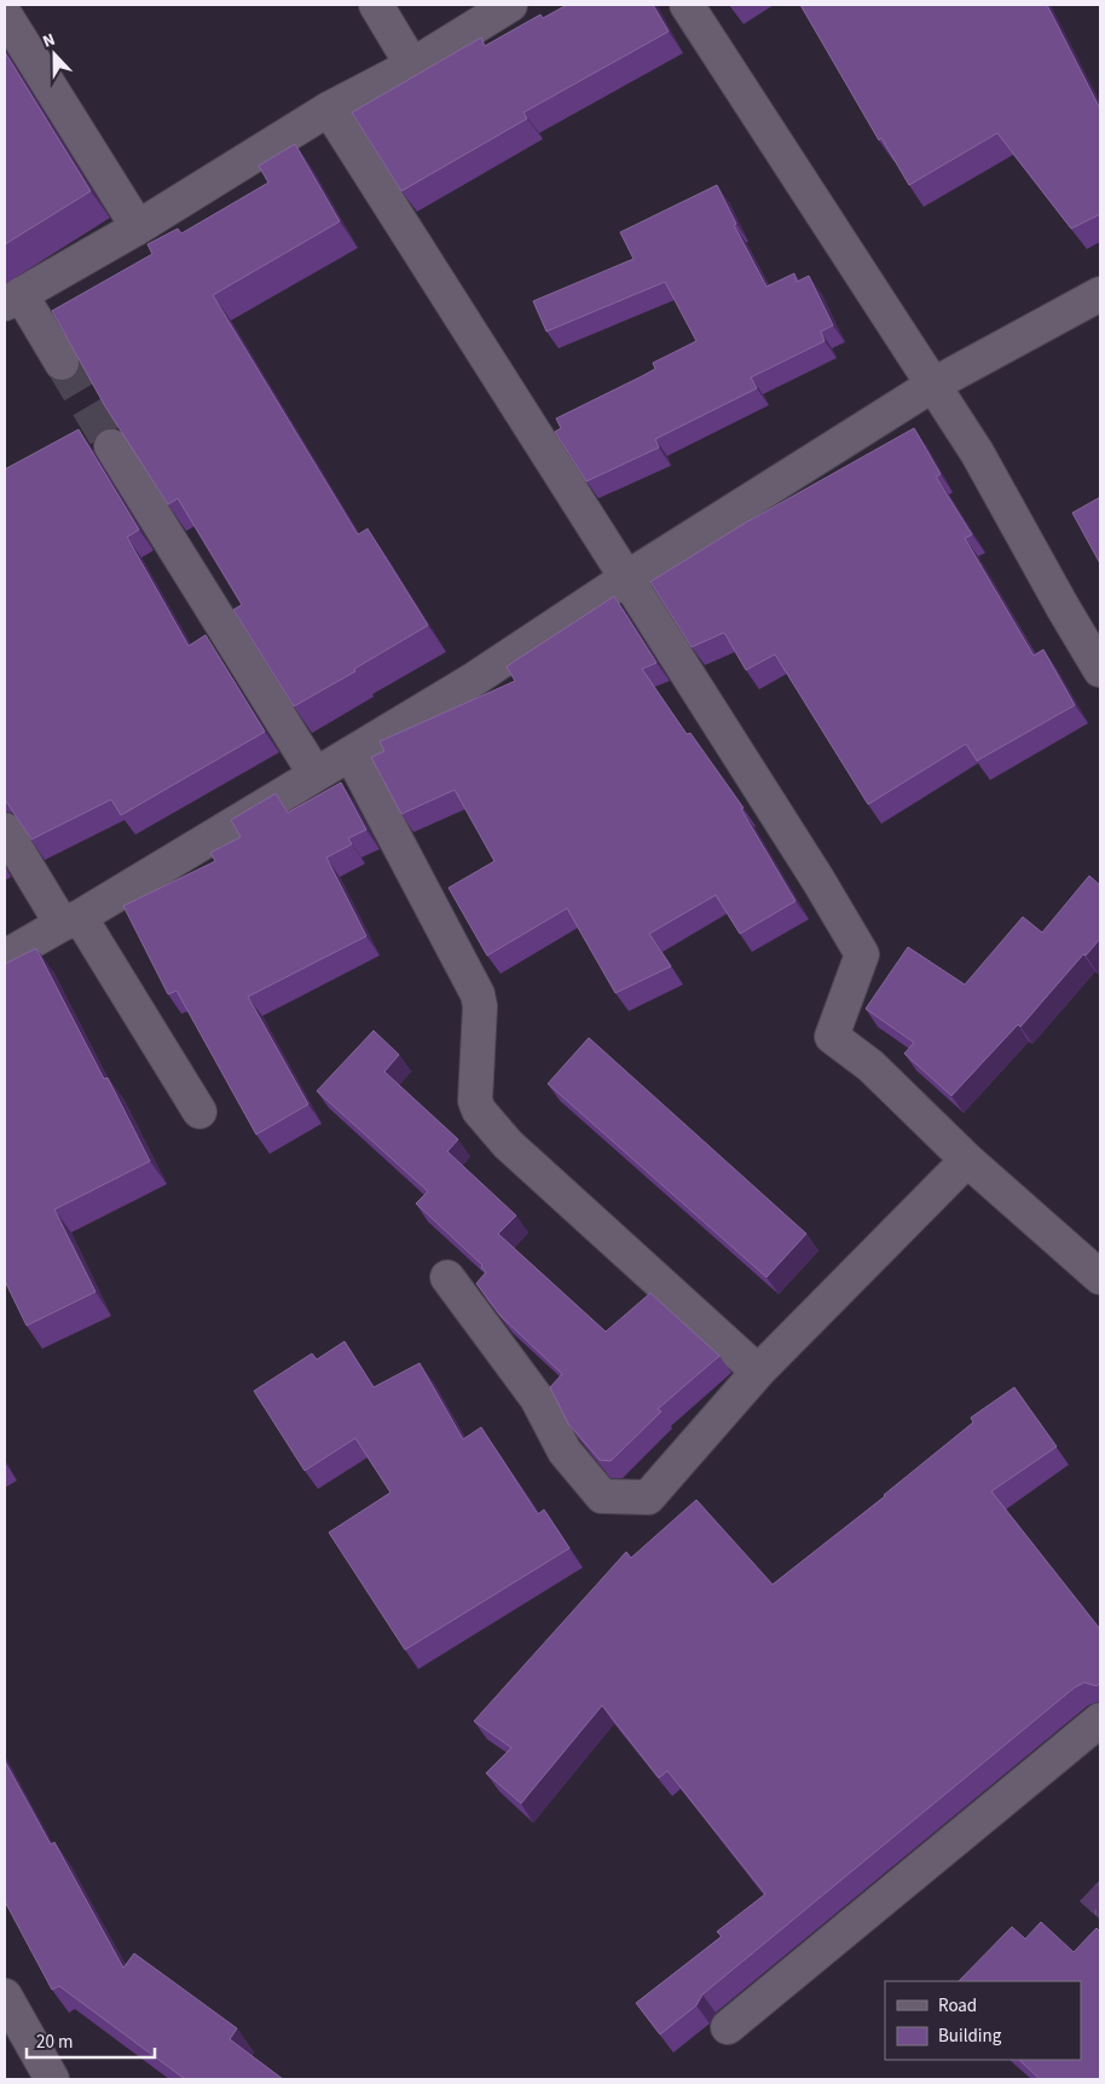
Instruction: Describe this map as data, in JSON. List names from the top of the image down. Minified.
{"legend":["Road","Building"],"scale_bar":"20 m","north":"top"}
